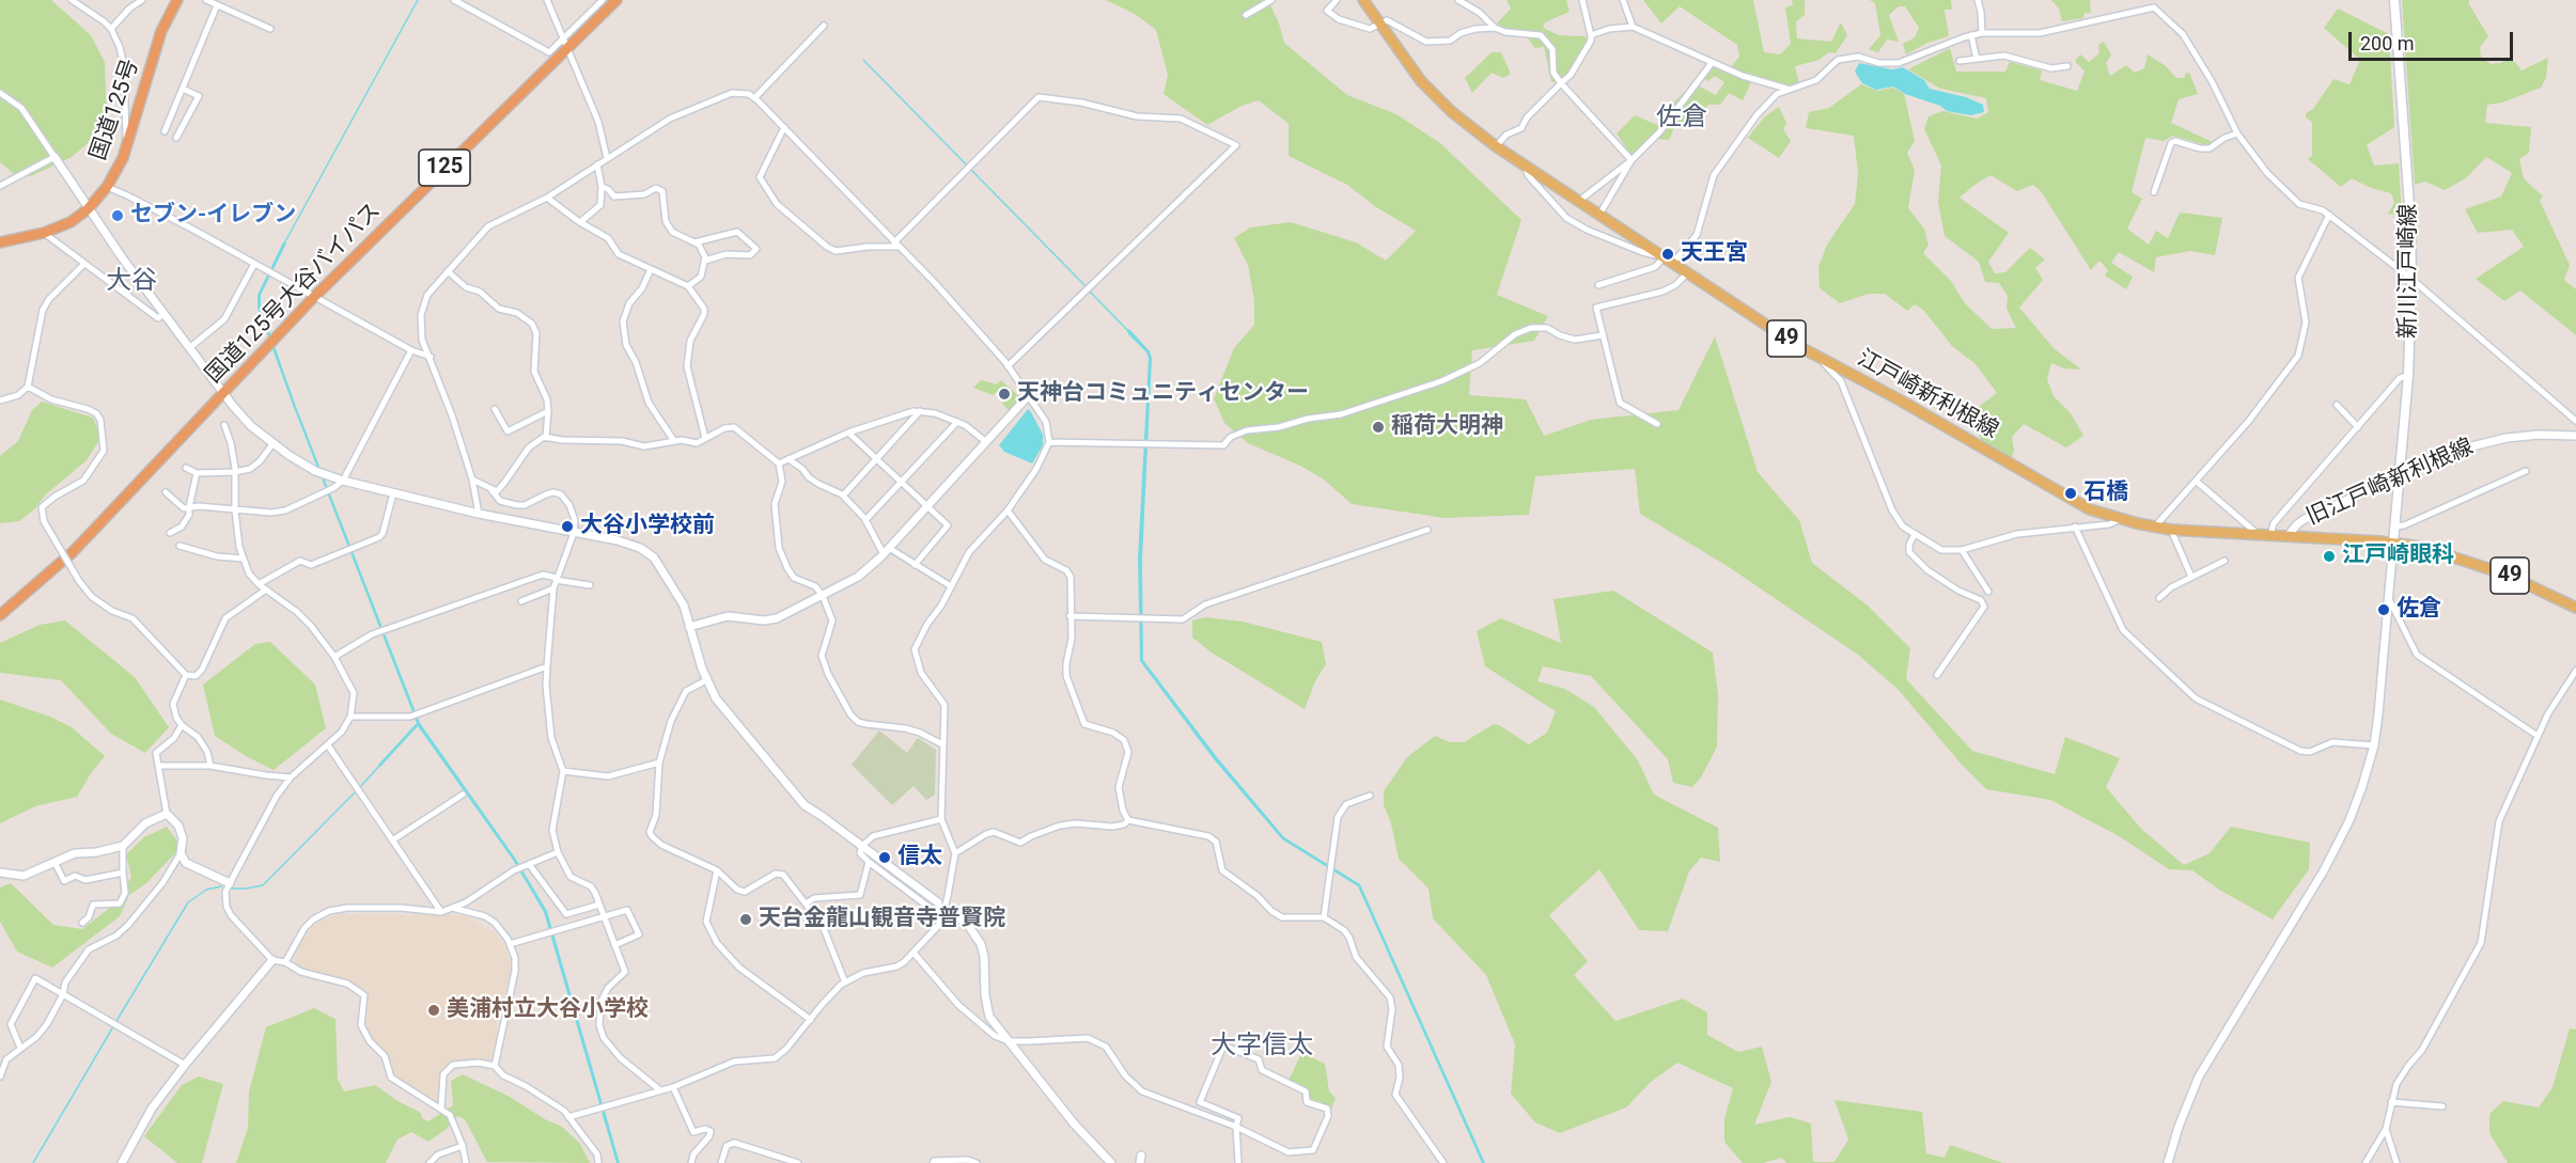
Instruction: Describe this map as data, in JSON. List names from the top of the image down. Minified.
{"streets":{"highway":["国道125号","125","国道125号大谷バイパス"],"main road":["新川江戸崎線","49","江戸崎新利根線"],"street":["旧江戸崎新利根線"]},"crossings":[["新川江戸崎線","江戸崎新利根線"],["新川江戸崎線","旧江戸崎新利根線"],["江戸崎新利根線","旧江戸崎新利根線"]],"districts":["佐倉","大谷","大字信太"],"places":["セブン-イレブン","天王宮","天神台コミュニティセンター","稲荷大明神","石橋","大谷小学校前","江戸崎眼科","佐倉","信太","天台金龍山観音寺普賢院","美浦村立大谷小学校"],"scale_bar":"200 m"}
